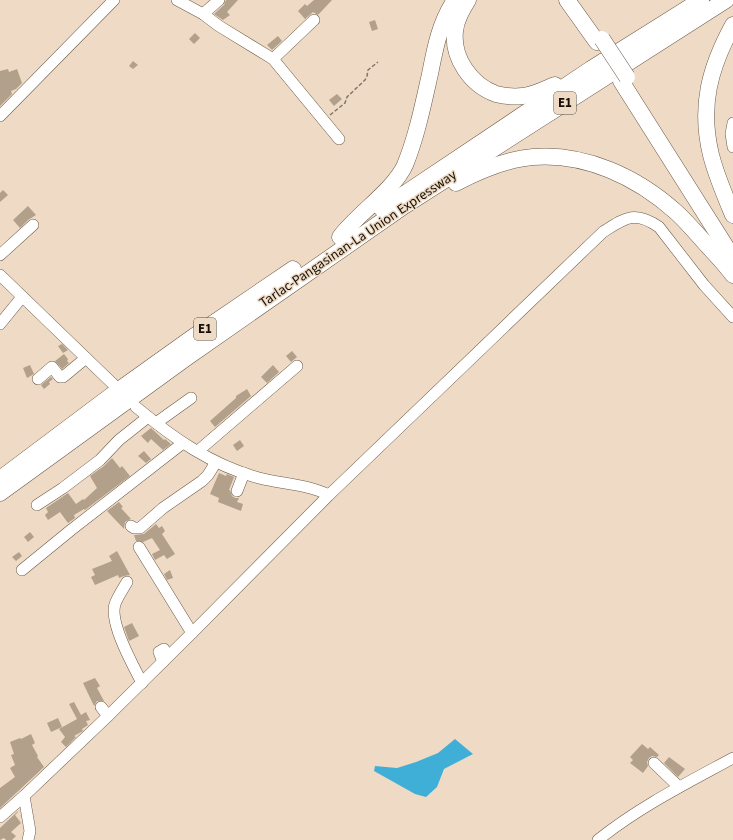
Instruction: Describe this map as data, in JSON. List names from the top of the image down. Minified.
{"streets":{"highway":["E1","Tarlac-Pangasinan-La Union Expressway"]}}
